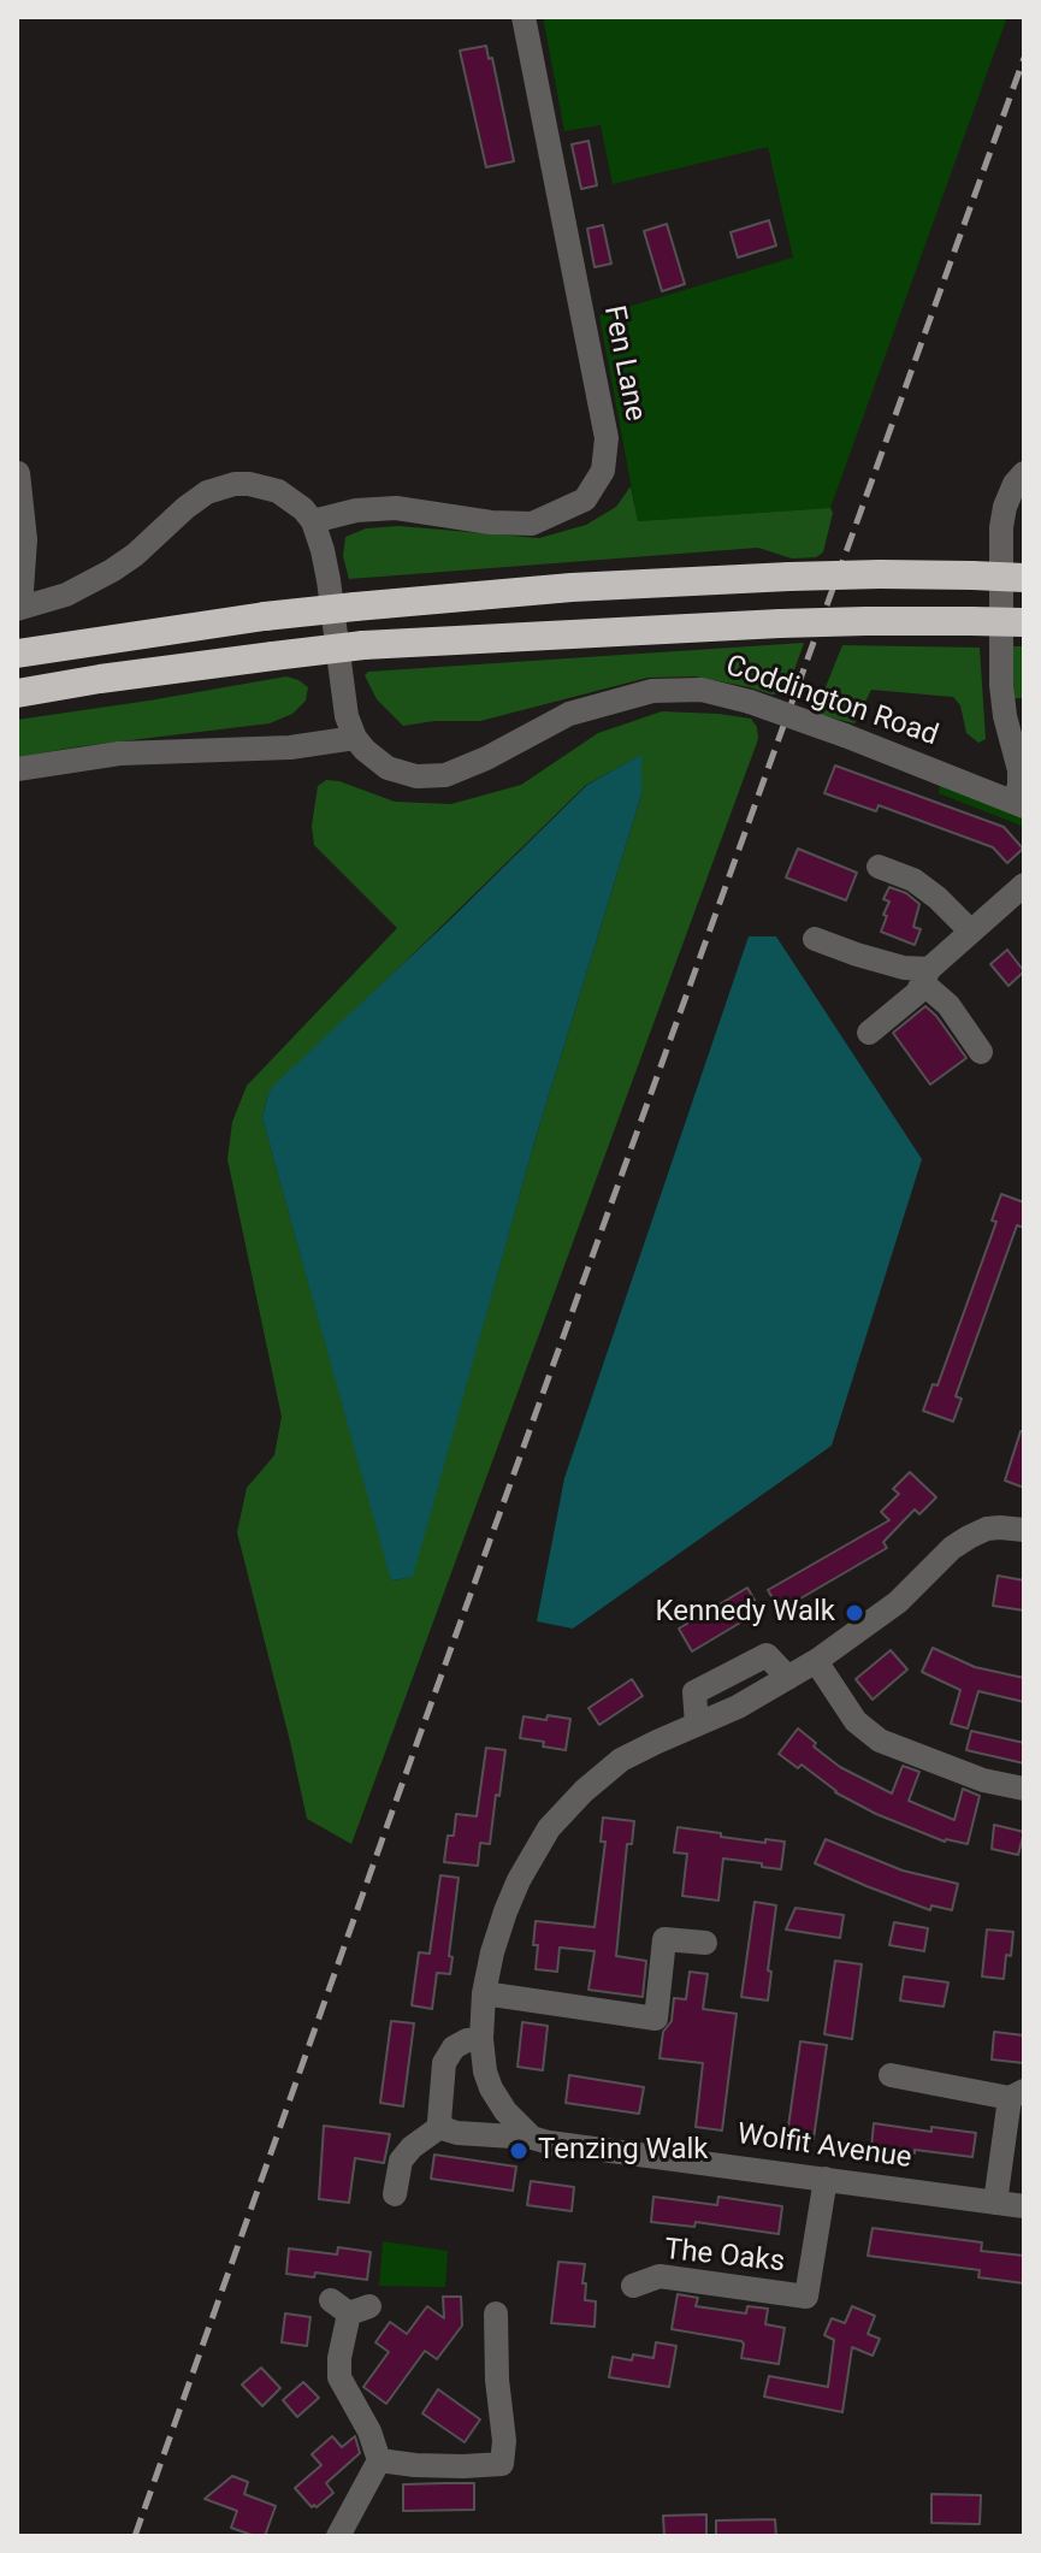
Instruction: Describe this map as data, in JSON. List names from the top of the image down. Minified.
{"streets":{"street":["Fen Lane","Coddington Road","Wolfit Avenue","The Oaks"]},"crossings":[["Wolfit Avenue","The Oaks"]],"places":["Kennedy Walk","Tenzing Walk"]}
